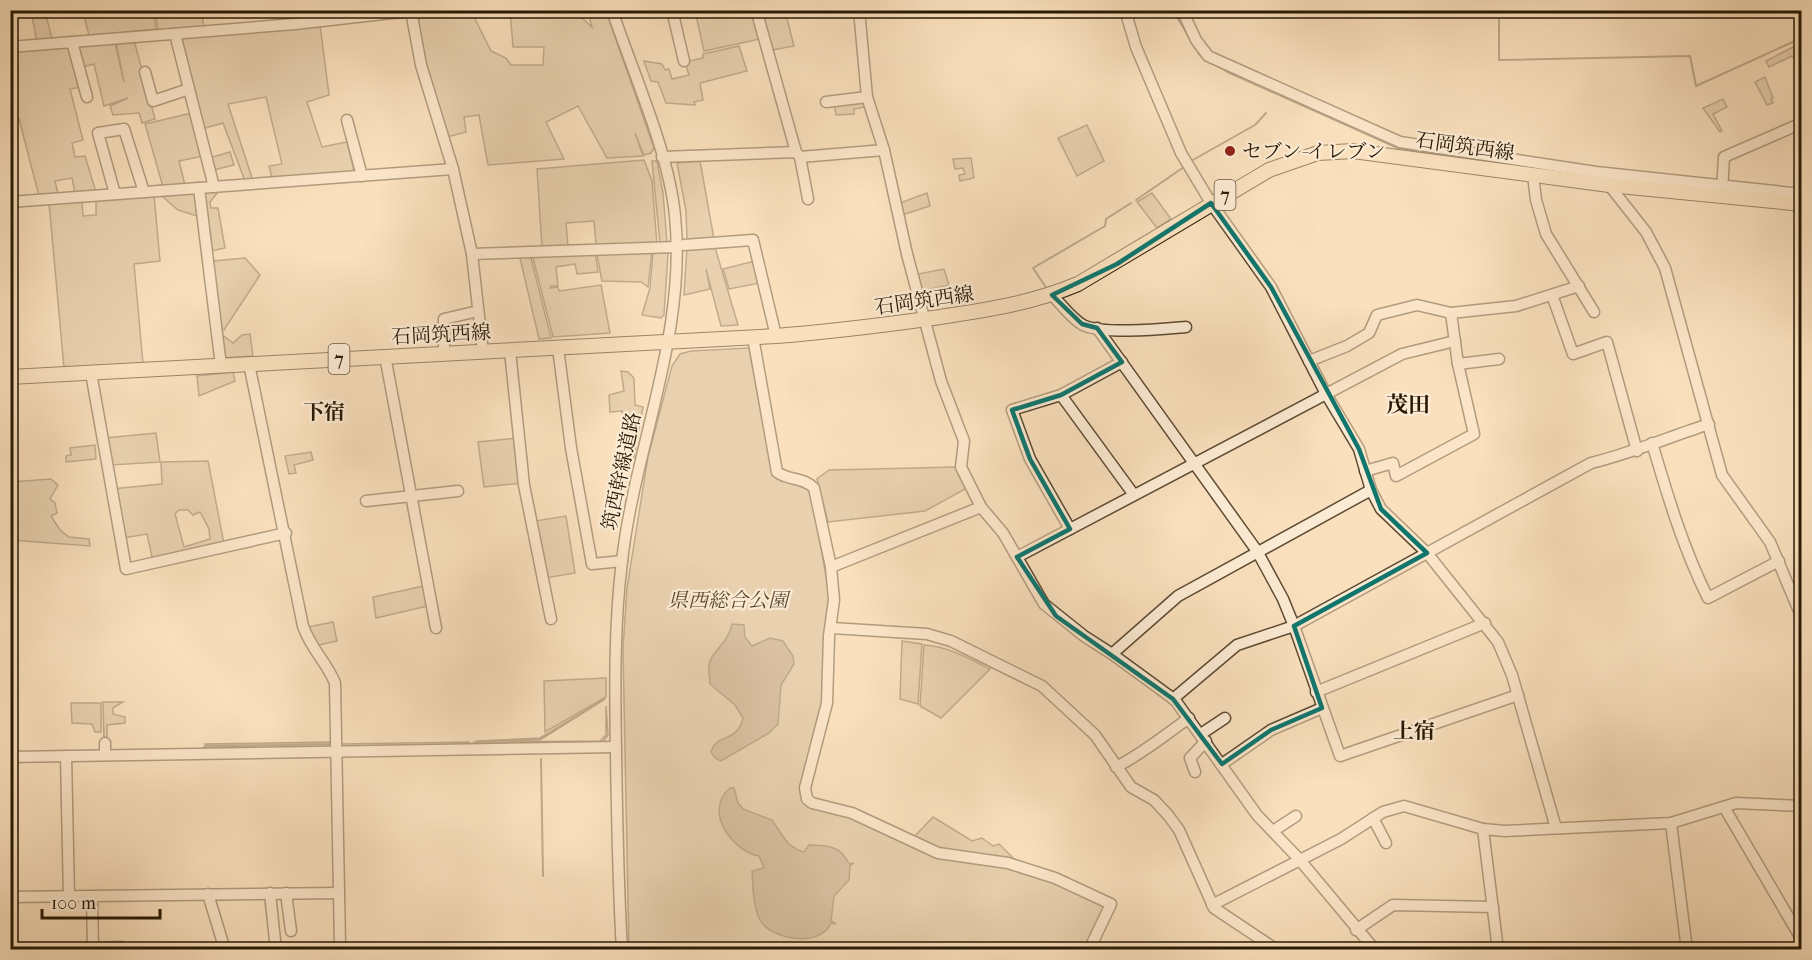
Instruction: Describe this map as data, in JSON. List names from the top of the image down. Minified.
{"streets":{"main road":["石岡筑西線","7"],"street":["筑西幹線道路"]},"crossings":[["石岡筑西線","筑西幹線道路"]],"districts":["茂田","下宿","上宿"],"parks":["県西総合公園"],"places":["セブン-イレブン"],"scale_bar":"100 m"}
